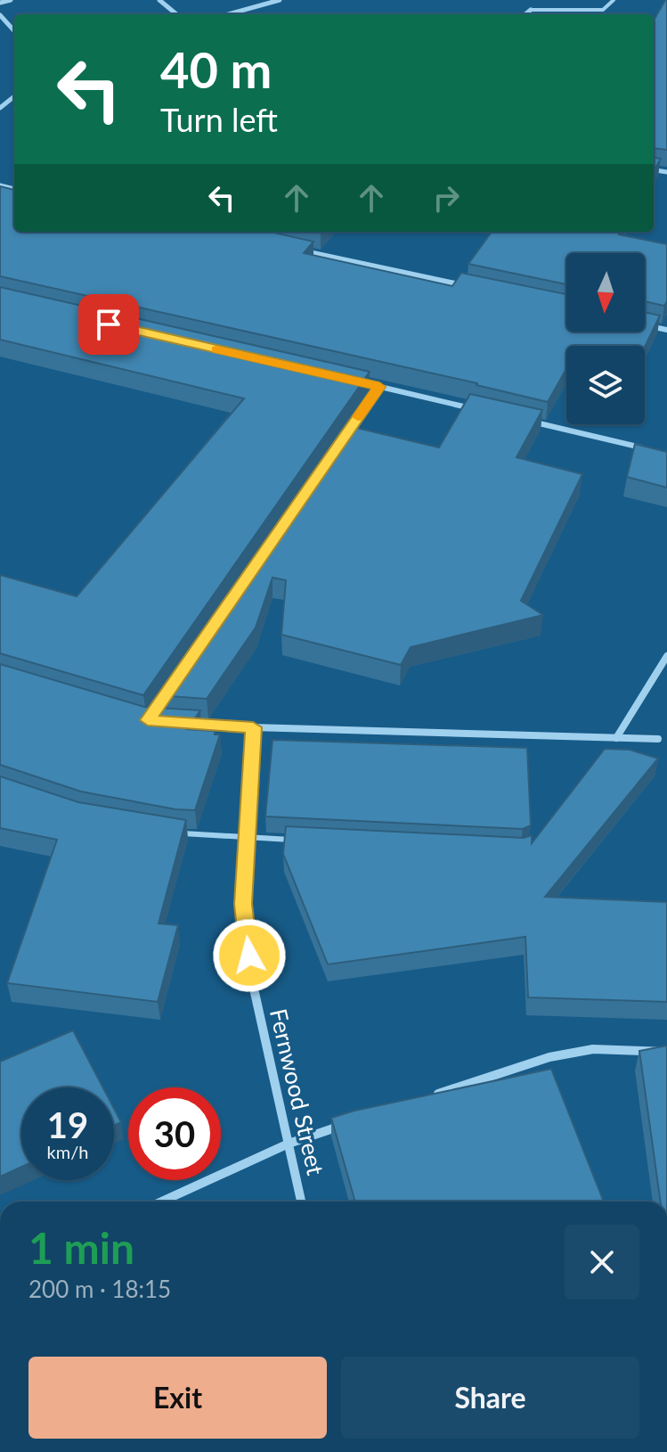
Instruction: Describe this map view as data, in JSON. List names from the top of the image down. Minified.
{"streets":{"street":["Fernwood Street"]},"north":"bottom","page":{"turn":["40 m","Turn left"],"speed":"19 km/h","limit":"30","heading":["1 min","200 m · 18:15"],"buttons":["Exit","Share"]}}
